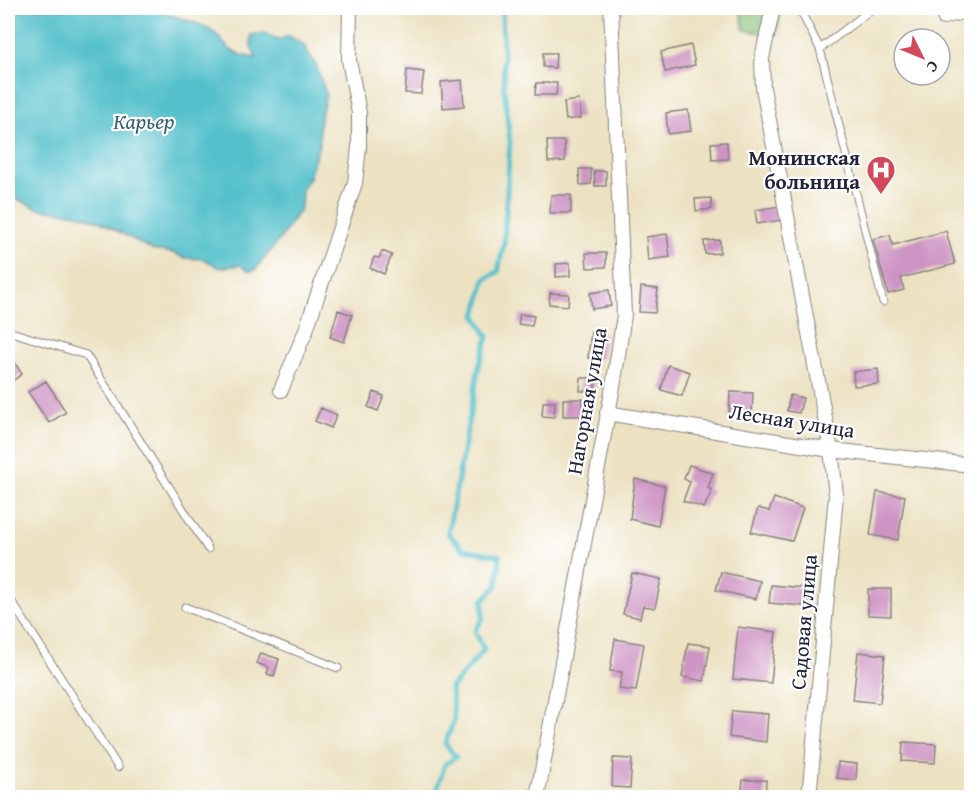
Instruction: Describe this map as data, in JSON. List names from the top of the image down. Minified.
{"streets":{"street":["Нагорная улица","Лесная улица","Садовая улица"]},"crossings":[["Нагорная улица","Лесная улица"],["Лесная улица","Садовая улица"]],"water":["Карьер"],"places":{"hospital":["Монинская больница"]},"north":"bottom right"}
